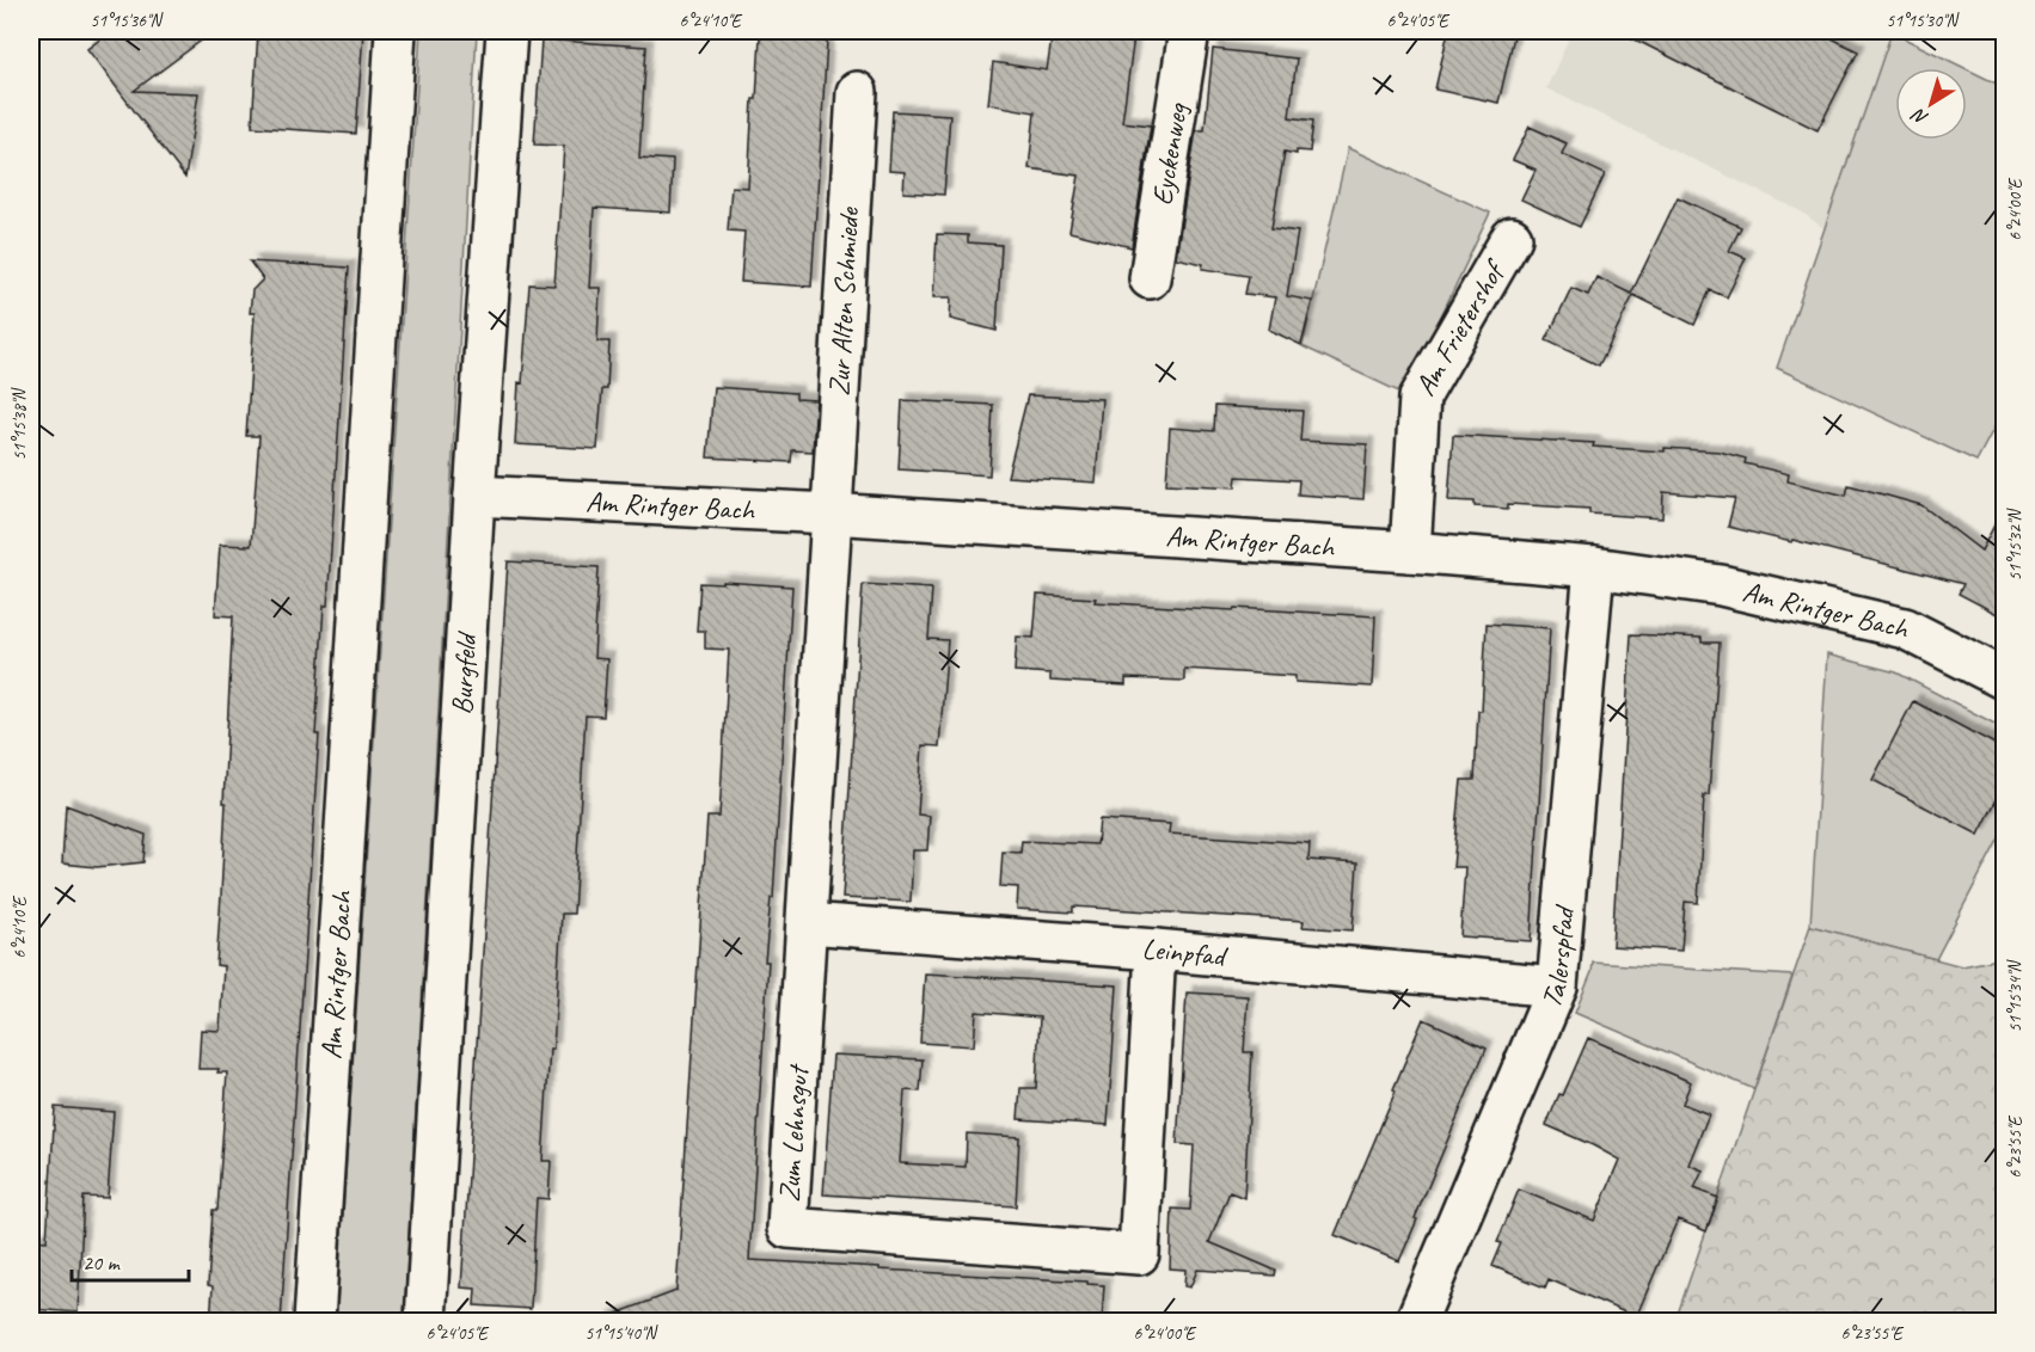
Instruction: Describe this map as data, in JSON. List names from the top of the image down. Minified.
{"streets":{"street":["Eyckenweg","Zur Alten Schmiede","Am Frietershof","Am Rintger Bach","Burgfeld","Leinpfad","Talerspfad","Zum Lehnsgut"]},"crossings":[["Zur Alten Schmiede","Am Rintger Bach"],["Zur Alten Schmiede","Zum Lehnsgut"],["Am Frietershof","Am Rintger Bach"],["Am Rintger Bach","Burgfeld"],["Am Rintger Bach","Talerspfad"],["Am Rintger Bach","Zum Lehnsgut"],["Leinpfad","Talerspfad"],["Leinpfad","Zum Lehnsgut"]],"scale_bar":"20 m","north":"bottom left","coordinates":["51°15'36\"N","6°24'10\"E","6°24'05\"E","51°15'30\"N","6°24'00\"E","51°15'38\"N","51°15'32\"N","51°15'34\"N","6°23'55\"E","51°15'40\"N"]}
